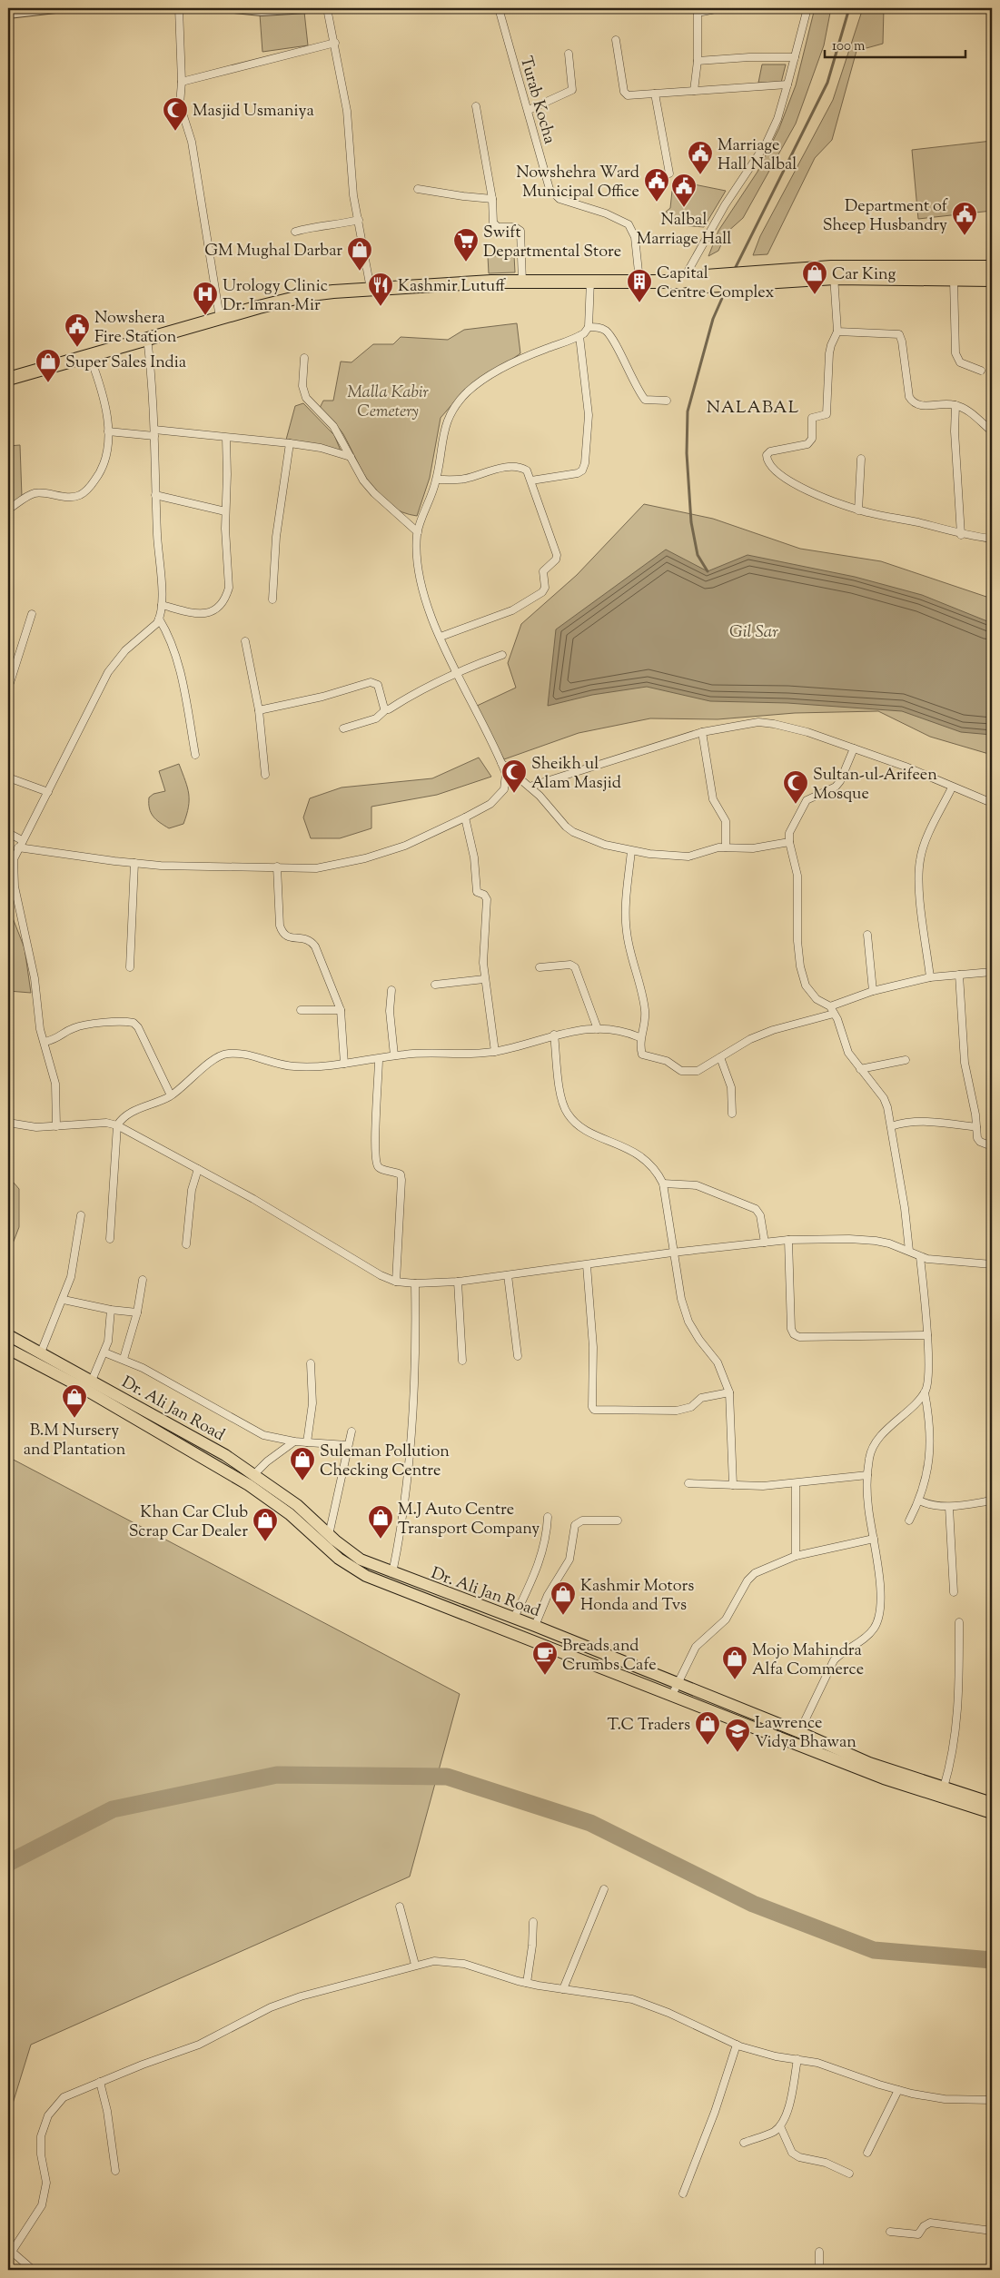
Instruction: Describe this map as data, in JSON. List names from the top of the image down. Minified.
{"streets":{"main road":["Dr. Ali Jan Road"],"street":["Turab Kocha"]},"districts":["NALABAL"],"water":["Gil Sar"],"parks":["Malla Kabir Cemetery"],"places":{"mosque":["Masjid Usmaniya","Sheikh ul Alam Masjid","Sultan-ul-Arifeen Mosque"],"public building":["Marriage Hall Nalbal","Nowshehra Ward Municipal Office","Nalbal Marriage Hall","Department of Sheep Husbandry","Nowshera Fire Station"],"supermarket":["Swift Departmental Store"],"shop":["GM Mughal Darbar","Car King","Super Sales India","B.M Nursery and Plantation","Suleman Pollution Checking Centre","M.J Auto Centre Transport Company","Khan Car Club Scrap Car Dealer","Kashmir Motors Honda and Tvs","Mojo Mahindra Alfa Commerce","T.C Traders"],"building":["Capital Centre Complex"],"restaurant":["Kashmir Lutuff"],"hospital":["Urology Clinic Dr. Imran Mir"],"cafe":["Breads and Crumbs Cafe"],"school or university":["Lawrence Vidya Bhawan"]},"scale_bar":"100 m"}
